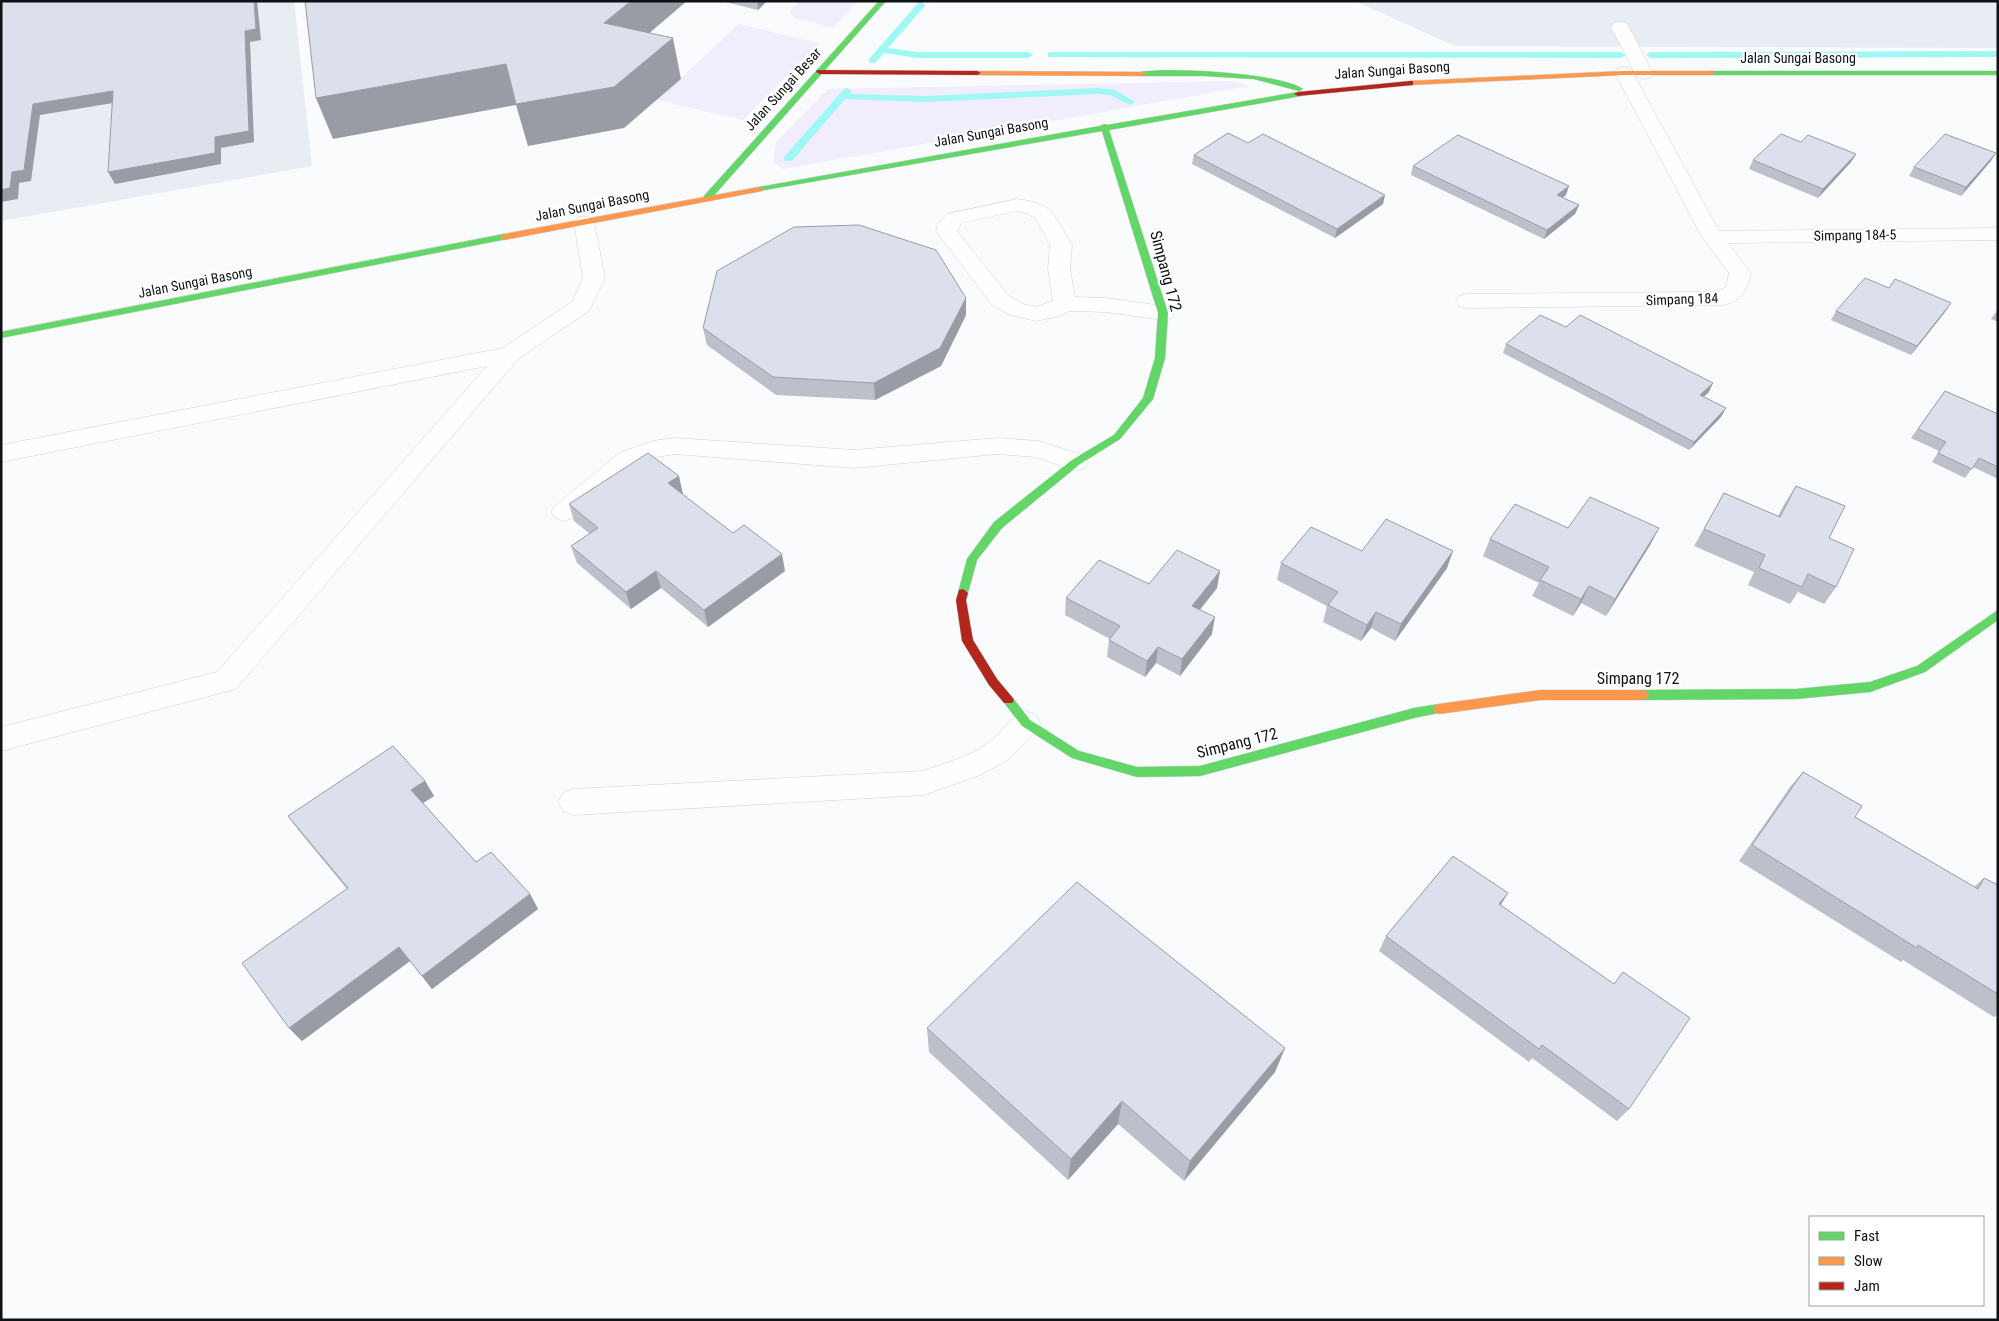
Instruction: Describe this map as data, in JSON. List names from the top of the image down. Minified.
{"streets":{"street":["Jalan Sungai Basong","Jalan Sungai Besar","Simpang 184-5","Simpang 172","Simpang 184"]},"crossings":[["Jalan Sungai Basong","Jalan Sungai Besar"],["Jalan Sungai Basong","Simpang 172"],["Jalan Sungai Basong","Simpang 184"],["Simpang 184-5","Simpang 184"]],"legend":["Fast","Slow","Jam"]}
